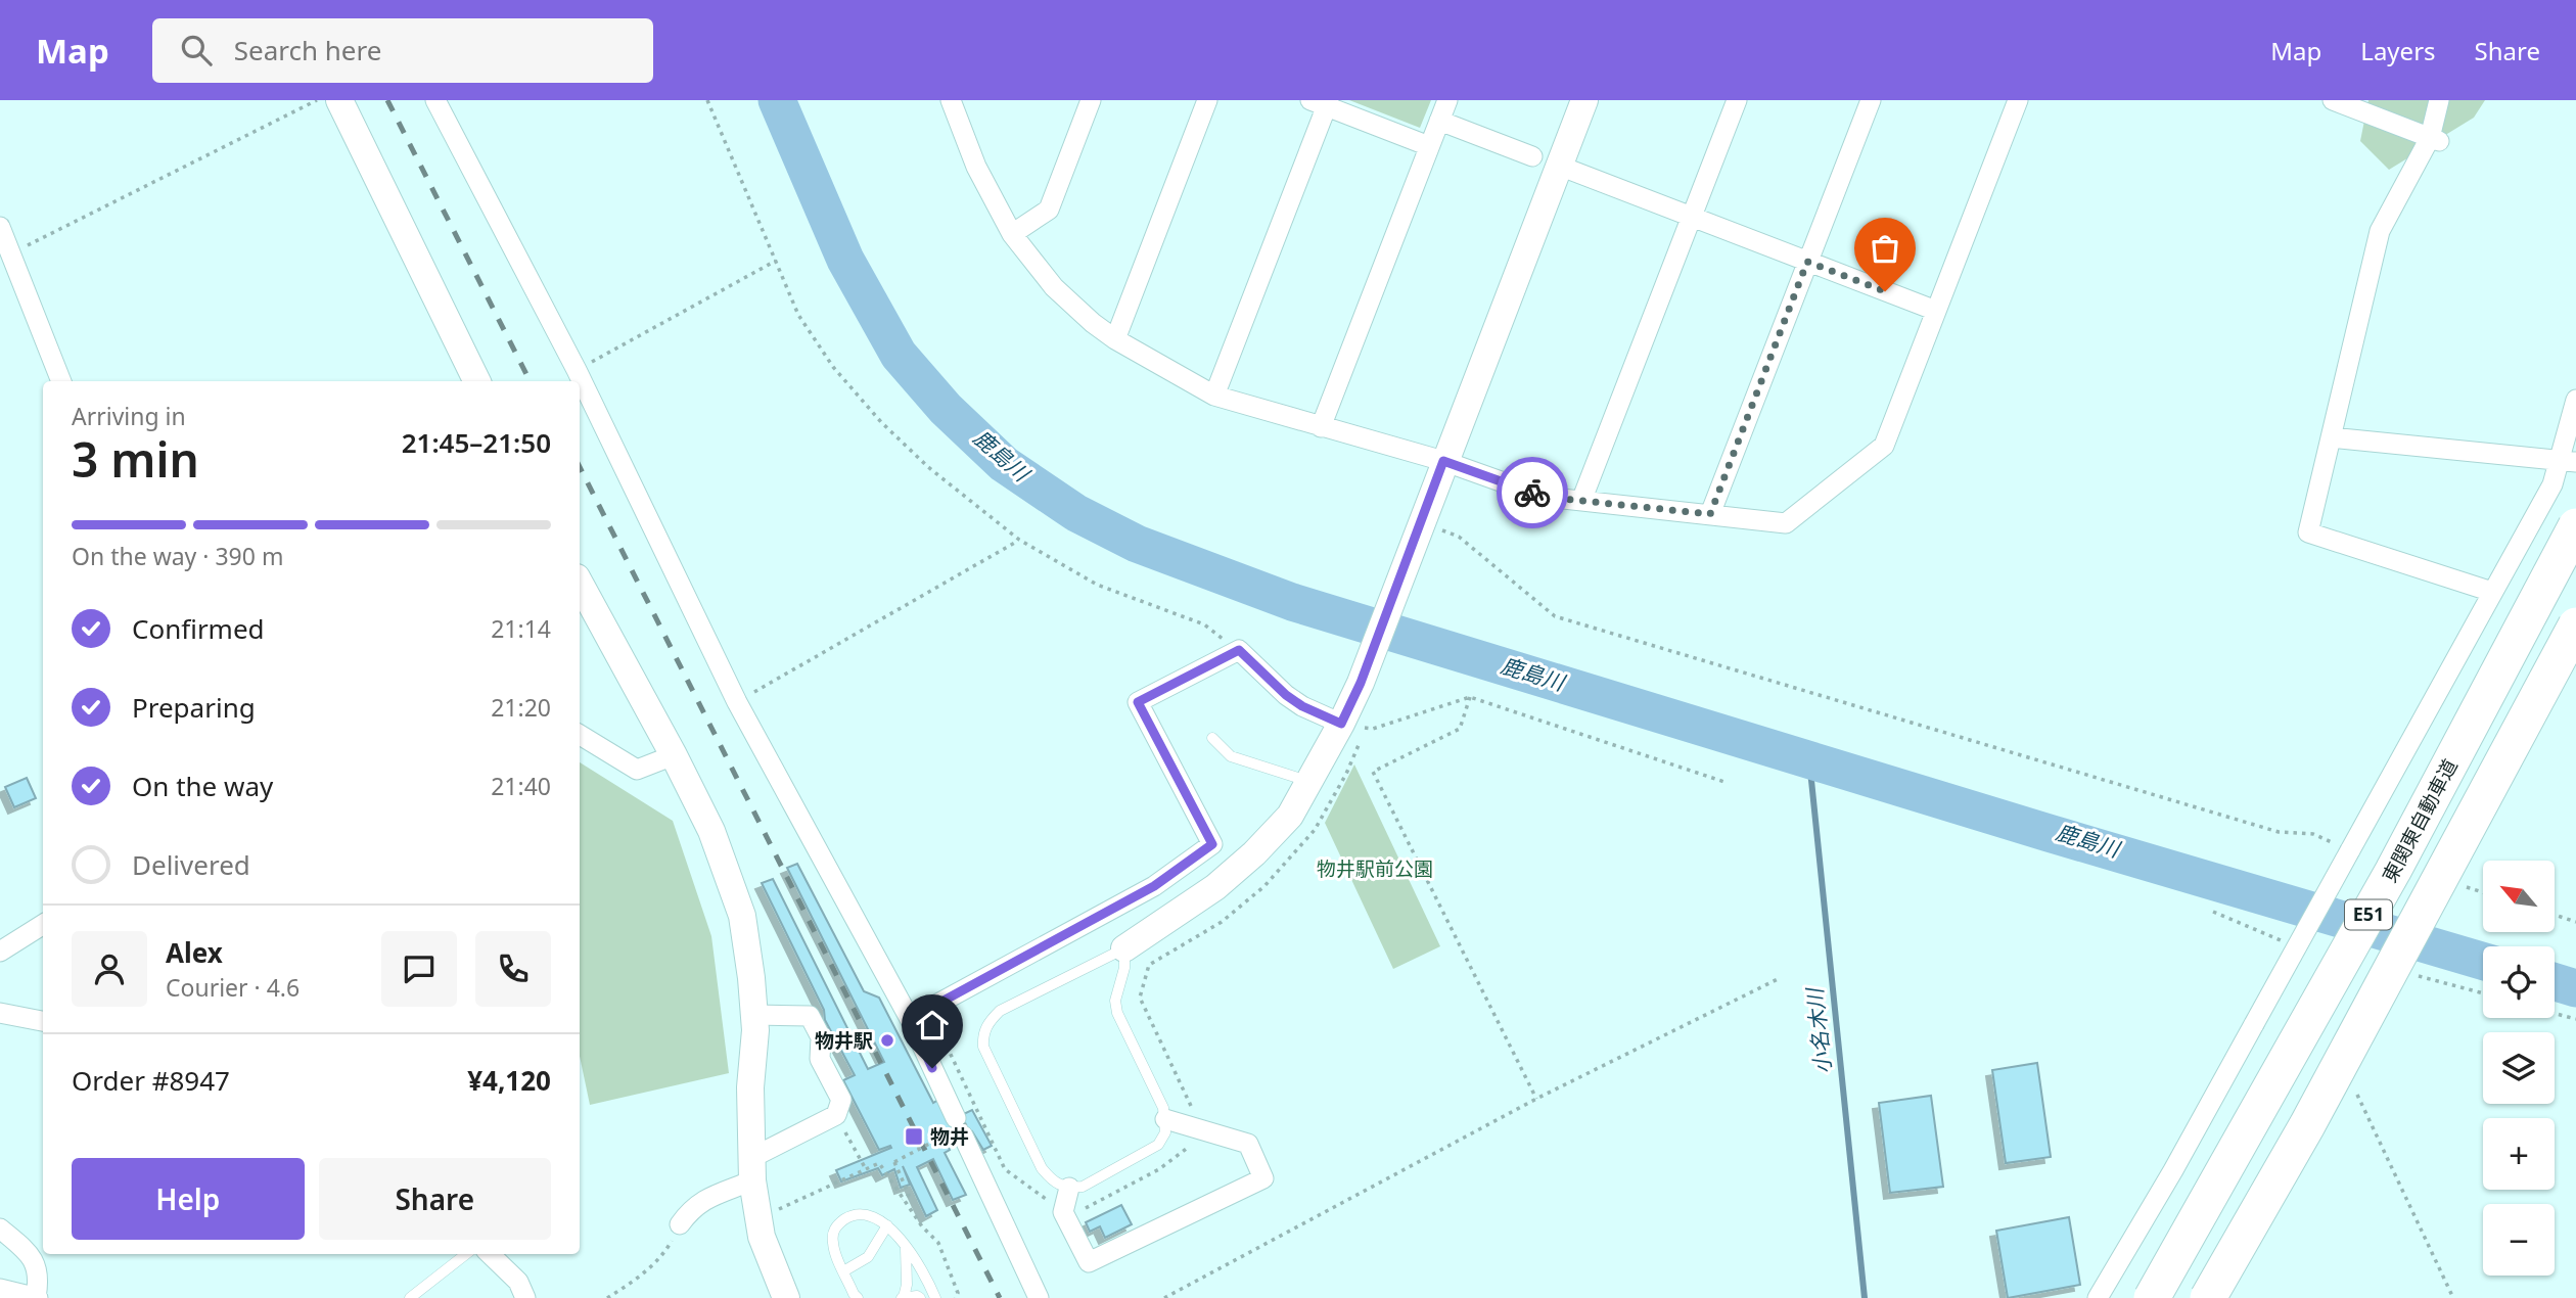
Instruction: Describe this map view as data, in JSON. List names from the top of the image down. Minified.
{"streets":{"highway":["東関東自動車道","E51"]},"water":["鹿島川","小名木川"],"parks":["物井駅前公園"],"places":{"other":["物井駅"],"transit":["物井"]},"north":"top left","page":{"header":"Map","search":"Search here","nav":["Map","Layers","Share"],"heading":["3 min","Arriving in","21:45–21:50"],"panel":["Alex","Courier · 4.6","Order #8947","¥4,120"],"bar":"On the way · 390 m","list":[["Confirmed","21:14"],["Preparing","21:20"],["On the way","21:40"],"Delivered"],"map_buttons":["+","−"],"buttons":["Help","Share"]}}
